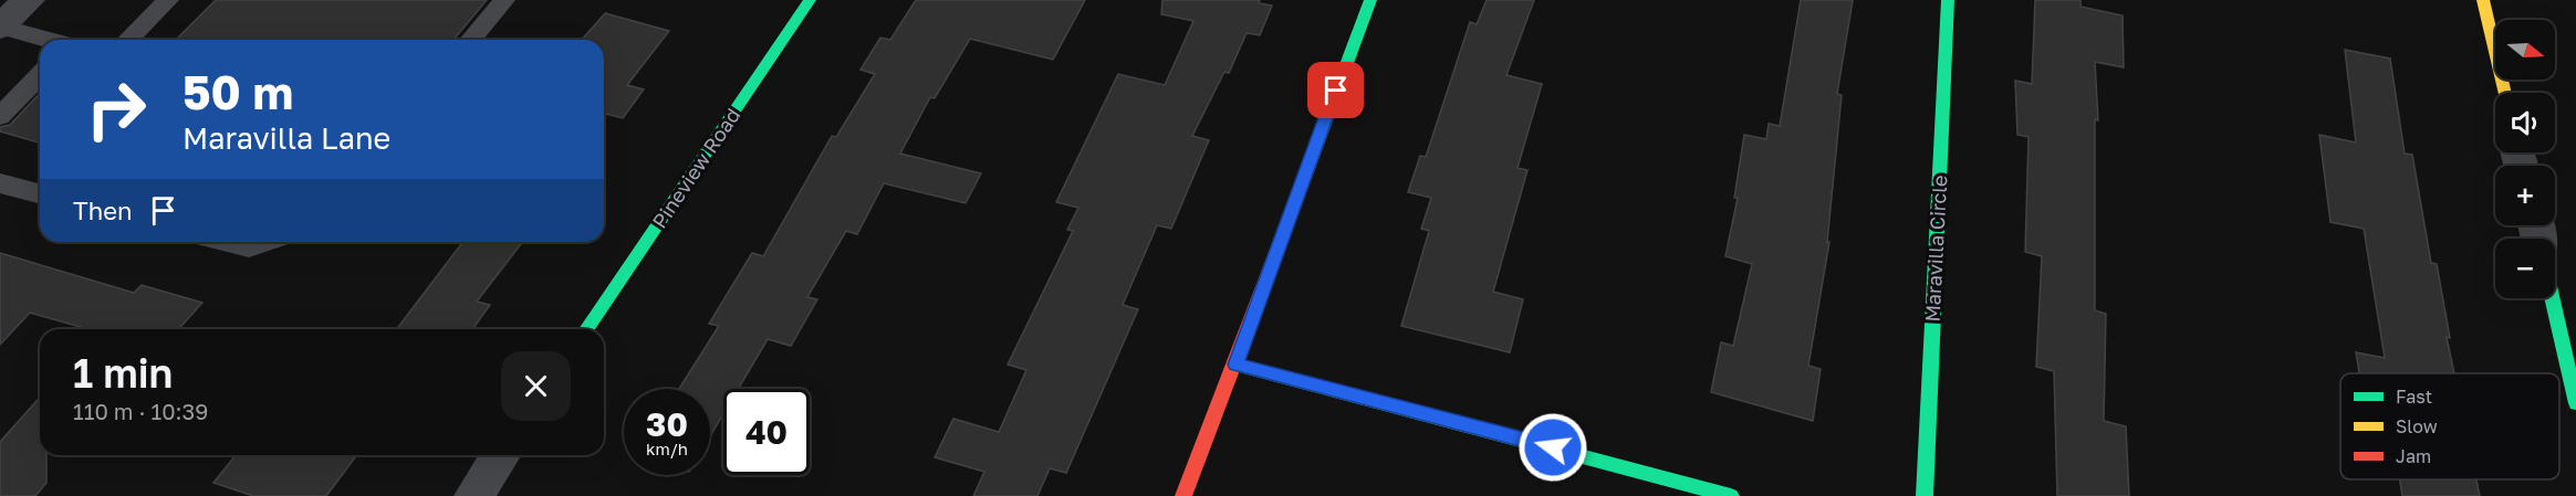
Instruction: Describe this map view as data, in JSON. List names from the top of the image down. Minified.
{"streets":{"street":["Pineview Road","Maravilla Circle"]},"legend":["Fast","Slow","Jam"],"north":"right","page":{"map_buttons":["+","−"],"turn":["50 m","Maravilla Lane"],"then":"Then","heading":["1 min","110 m · 10:39"],"speed":"30 km/h","limit":"40"}}
